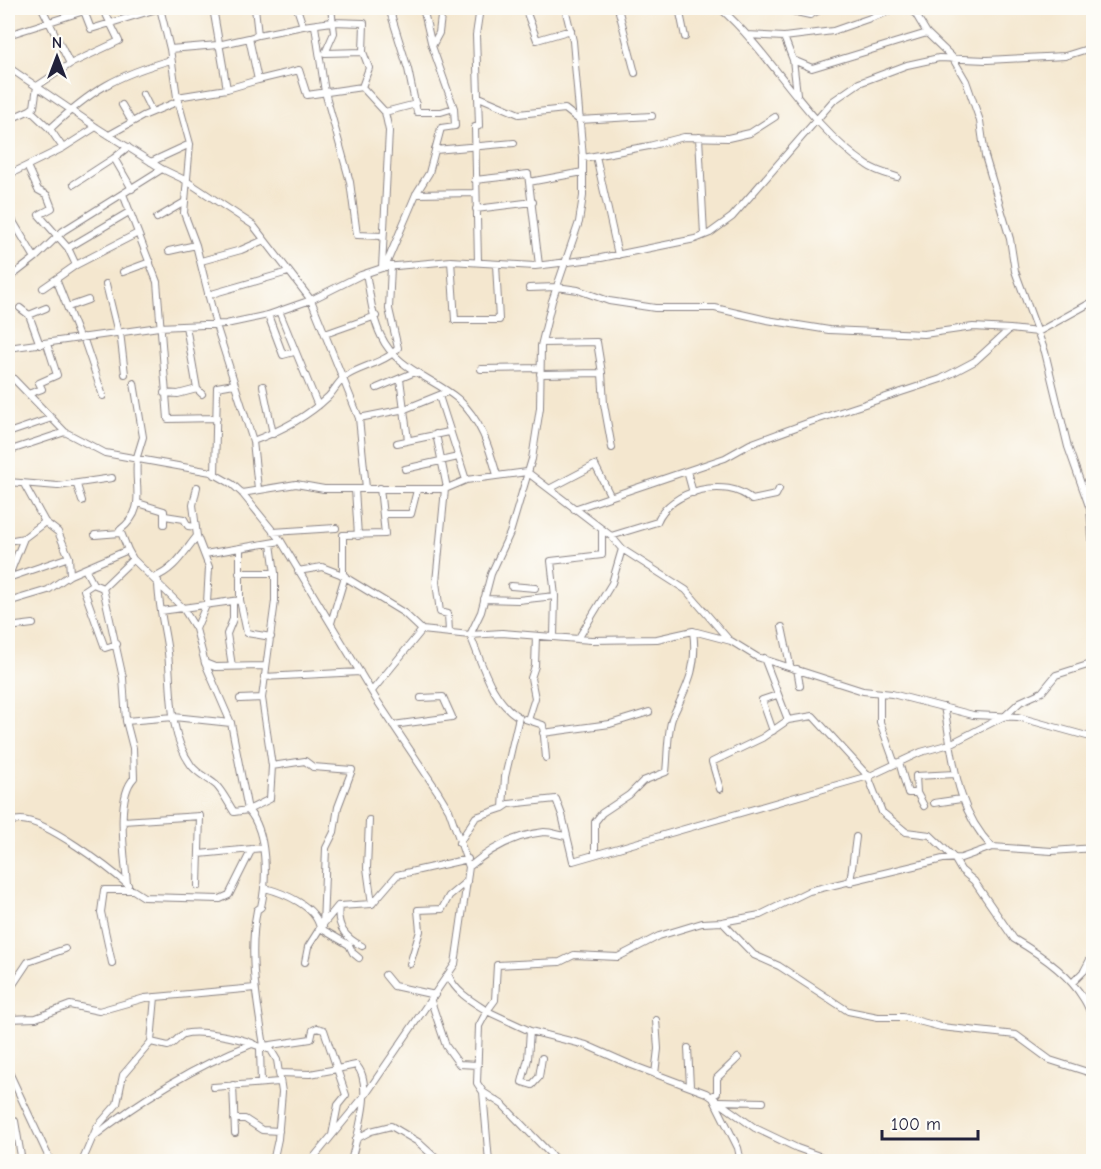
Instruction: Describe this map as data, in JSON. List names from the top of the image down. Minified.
{"scale_bar":"100 m","north":"top"}
